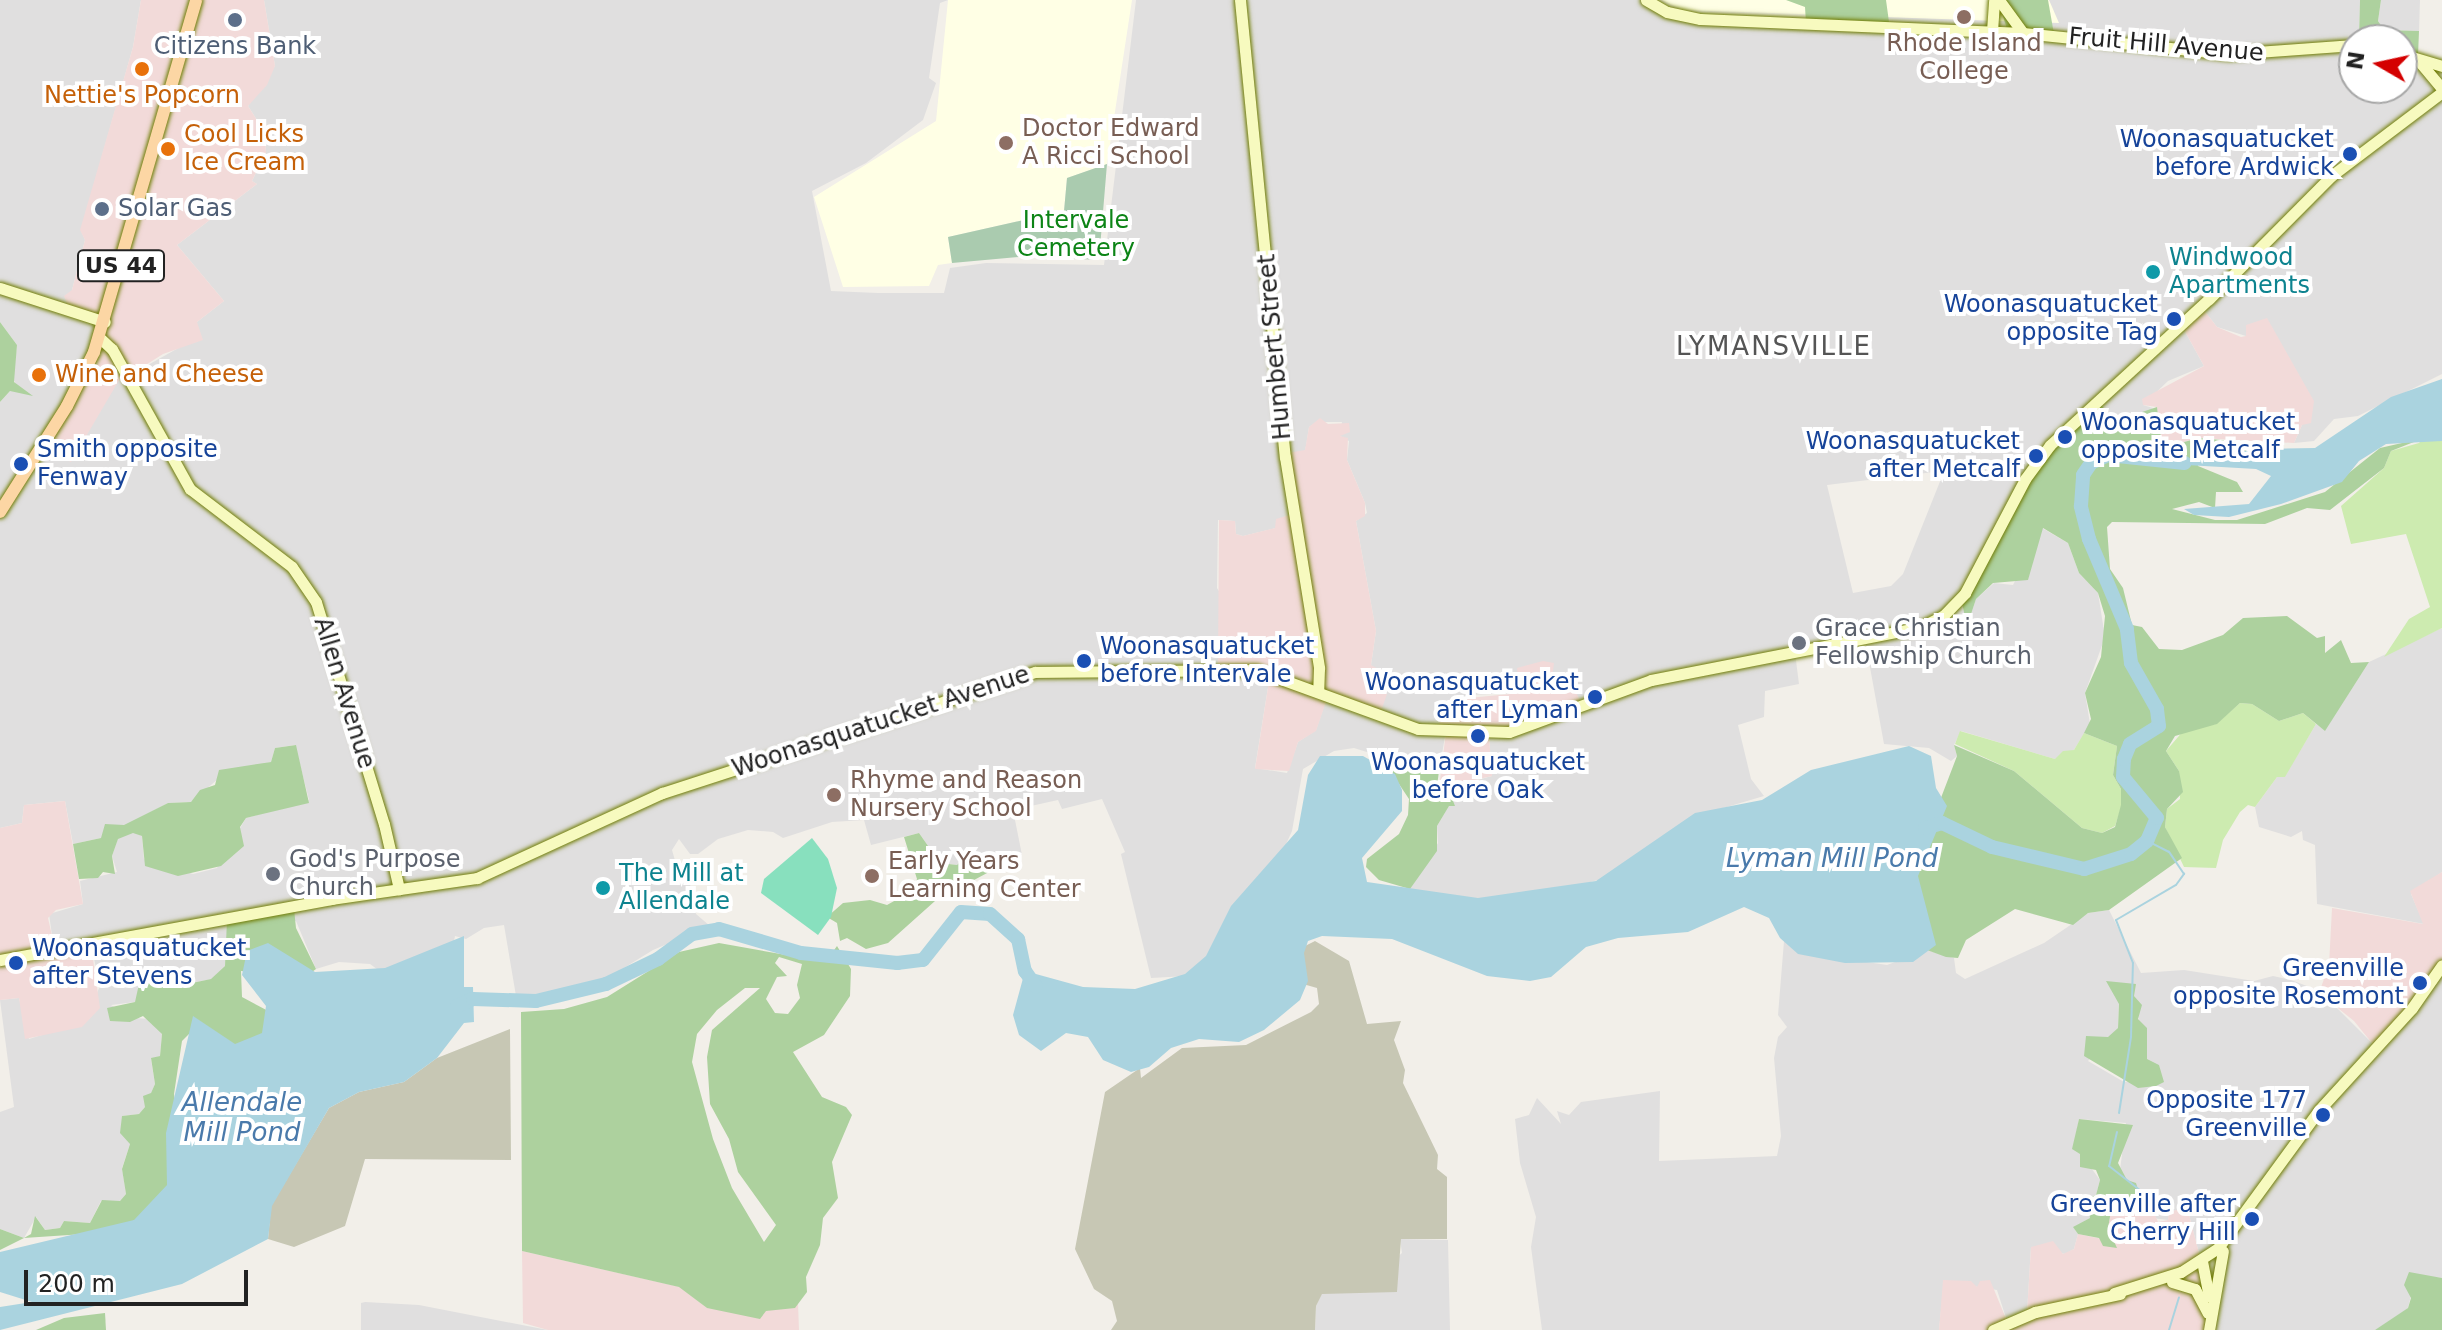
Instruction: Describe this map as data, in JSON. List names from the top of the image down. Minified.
{"streets":{"main road":["US 44"],"street":["Fruit Hill Avenue","Humbert Street","Allen Avenue","Woonasquatucket Avenue"]},"crossings":[["US 44","Allen Avenue"],["Humbert Street","Woonasquatucket Avenue"],["Allen Avenue","Woonasquatucket Avenue"]],"districts":["LYMANSVILLE"],"water":["Lyman Mill Pond","Allendale Mill Pond"],"parks":["Intervale Cemetery"],"places":["Rhode Island College","Citizens Bank","Nettie's Popcorn","Doctor Edward A Ricci School","Cool Licks Ice Cream","Woonasquatucket before Ardwick","Solar Gas","Windwood Apartments","Woonasquatucket opposite Tag","Wine and Cheese","Woonasquatucket opposite Metcalf","Woonasquatucket after Metcalf","Smith opposite Fenway","Grace Christian Fellowship Church","Woonasquatucket before Intervale","Woonasquatucket after Lyman","Woonasquatucket before Oak","Rhyme and Reason Nursery School","God's Purpose Church","Early Years Learning Center","The Mill at Allendale","Woonasquatucket after Stevens","Greenville opposite Rosemont","Opposite 177 Greenville","Greenville after Cherry Hill"],"scale_bar":"200 m","north":"left"}
